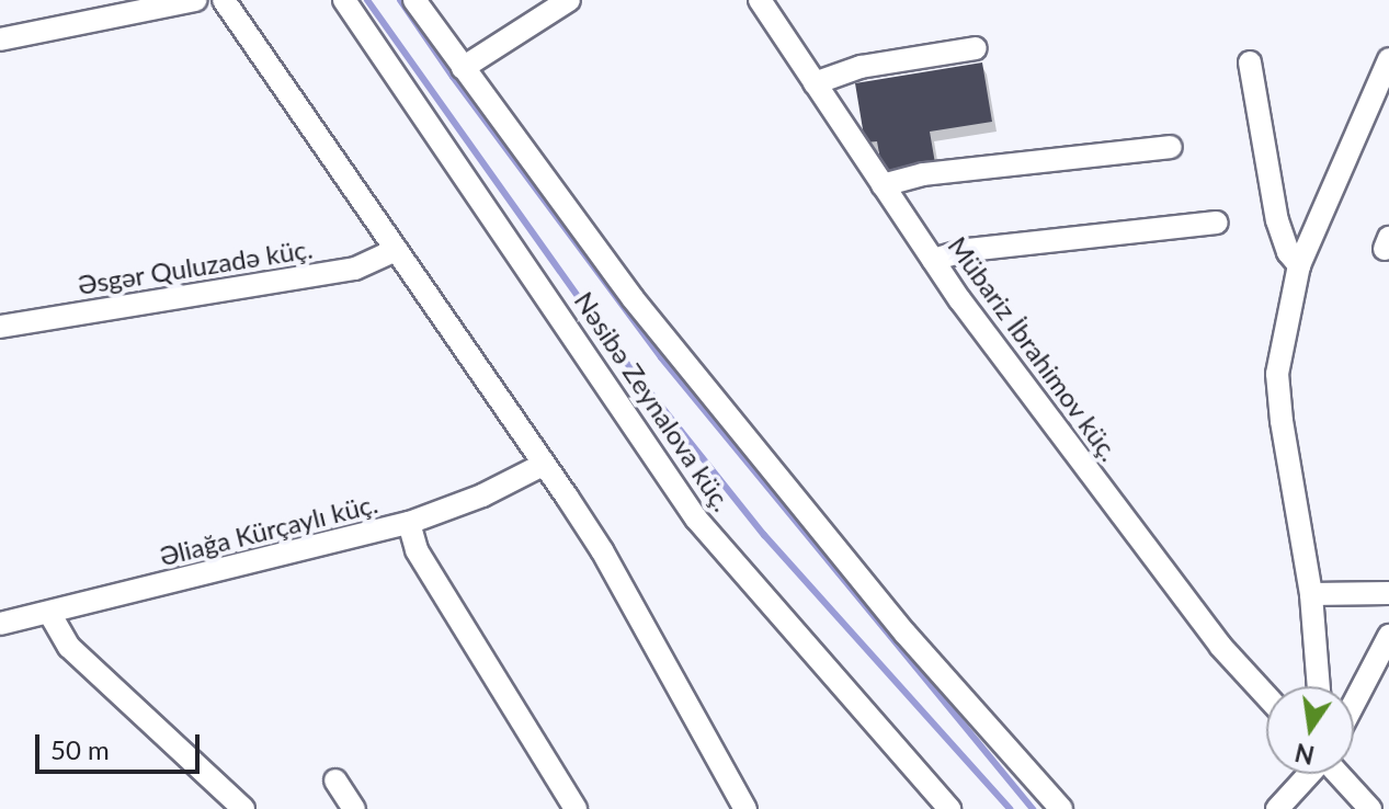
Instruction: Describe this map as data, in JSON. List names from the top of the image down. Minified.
{"streets":{"street":["Əsgər Quluzadə küç.","Mübariz İbrahimov küç.","Nəsibə Zeynalova küç.","Əliağa Kürçaylı küç."]},"scale_bar":"50 m","north":"bottom"}
